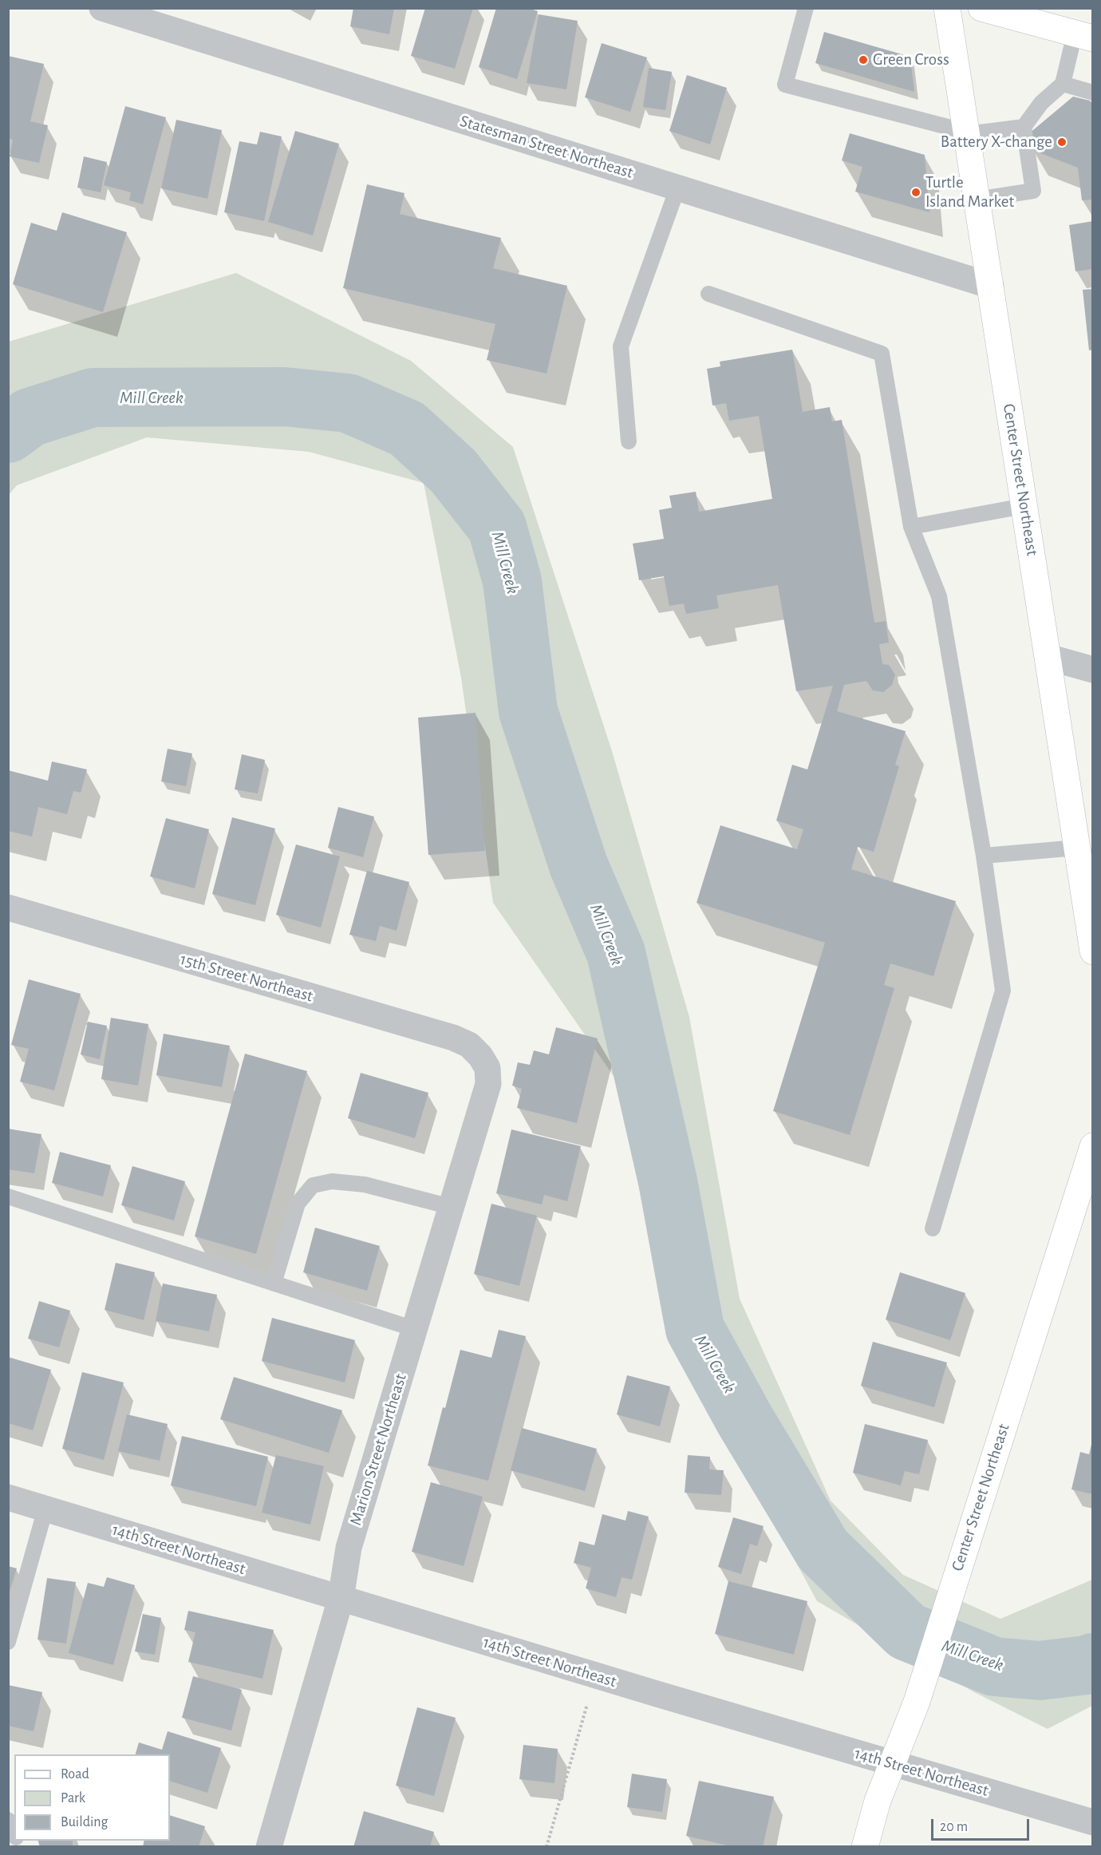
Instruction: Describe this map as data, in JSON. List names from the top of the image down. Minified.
{"streets":{"main road":["Center Street Northeast"],"street":["Statesman Street Northeast","15th Street Northeast","Marion Street Northeast","14th Street Northeast"]},"crossings":[["Statesman Street Northeast","Center Street Northeast"],["Center Street Northeast","14th Street Northeast"],["15th Street Northeast","Marion Street Northeast"],["Marion Street Northeast","14th Street Northeast"]],"water":["Mill Creek"],"places":["Green Cross","Battery X-change","Turtle Island Market"],"legend":["Road","Park","Building"],"scale_bar":"20 m"}
